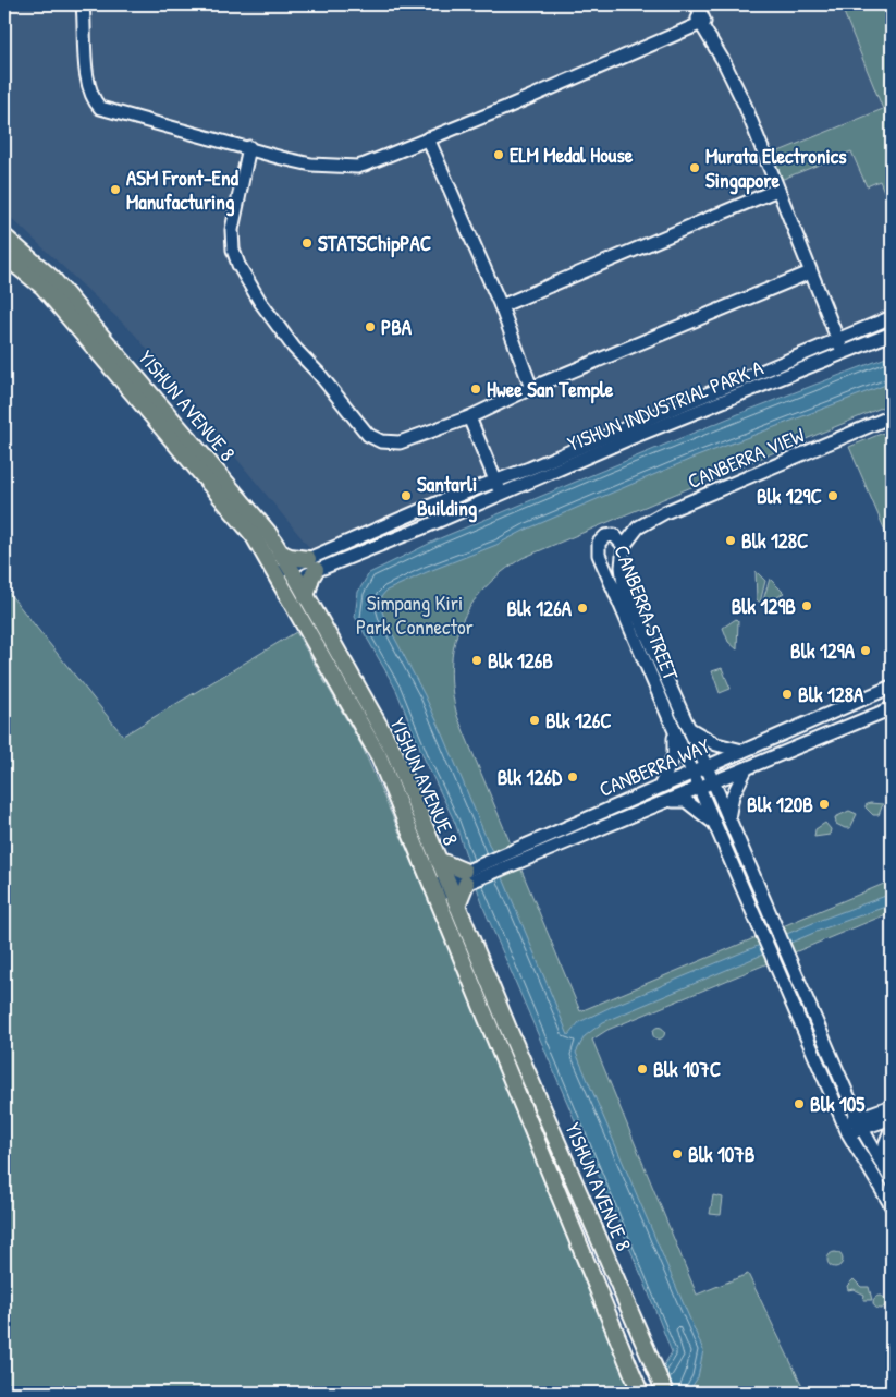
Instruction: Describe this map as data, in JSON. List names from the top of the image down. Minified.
{"streets":{"main road":["YISHUN AVENUE 8"],"street":["YISHUN INDUSTRIAL PARK A","CANBERRA VIEW","CANBERRA STREET","CANBERRA WAY"]},"crossings":[["YISHUN AVENUE 8","YISHUN INDUSTRIAL PARK A"],["YISHUN AVENUE 8","CANBERRA WAY"],["CANBERRA VIEW","CANBERRA STREET"],["CANBERRA STREET","CANBERRA WAY"]],"parks":["Simpang Kiri Park Connector"],"places":["ELM Medal House","Murata Electronics Singapore","ASM Front-End Manufacturing","STATSChipPAC","PBA","Hwee San Temple","Santarli Building","Blk 129C","Blk 128C","Blk 129B","Blk 126A","Blk 129A","Blk 126B","Blk 128A","Blk 126C","Blk 126D","Blk 120B","Blk 107C","Blk 105","Blk 107B"]}
